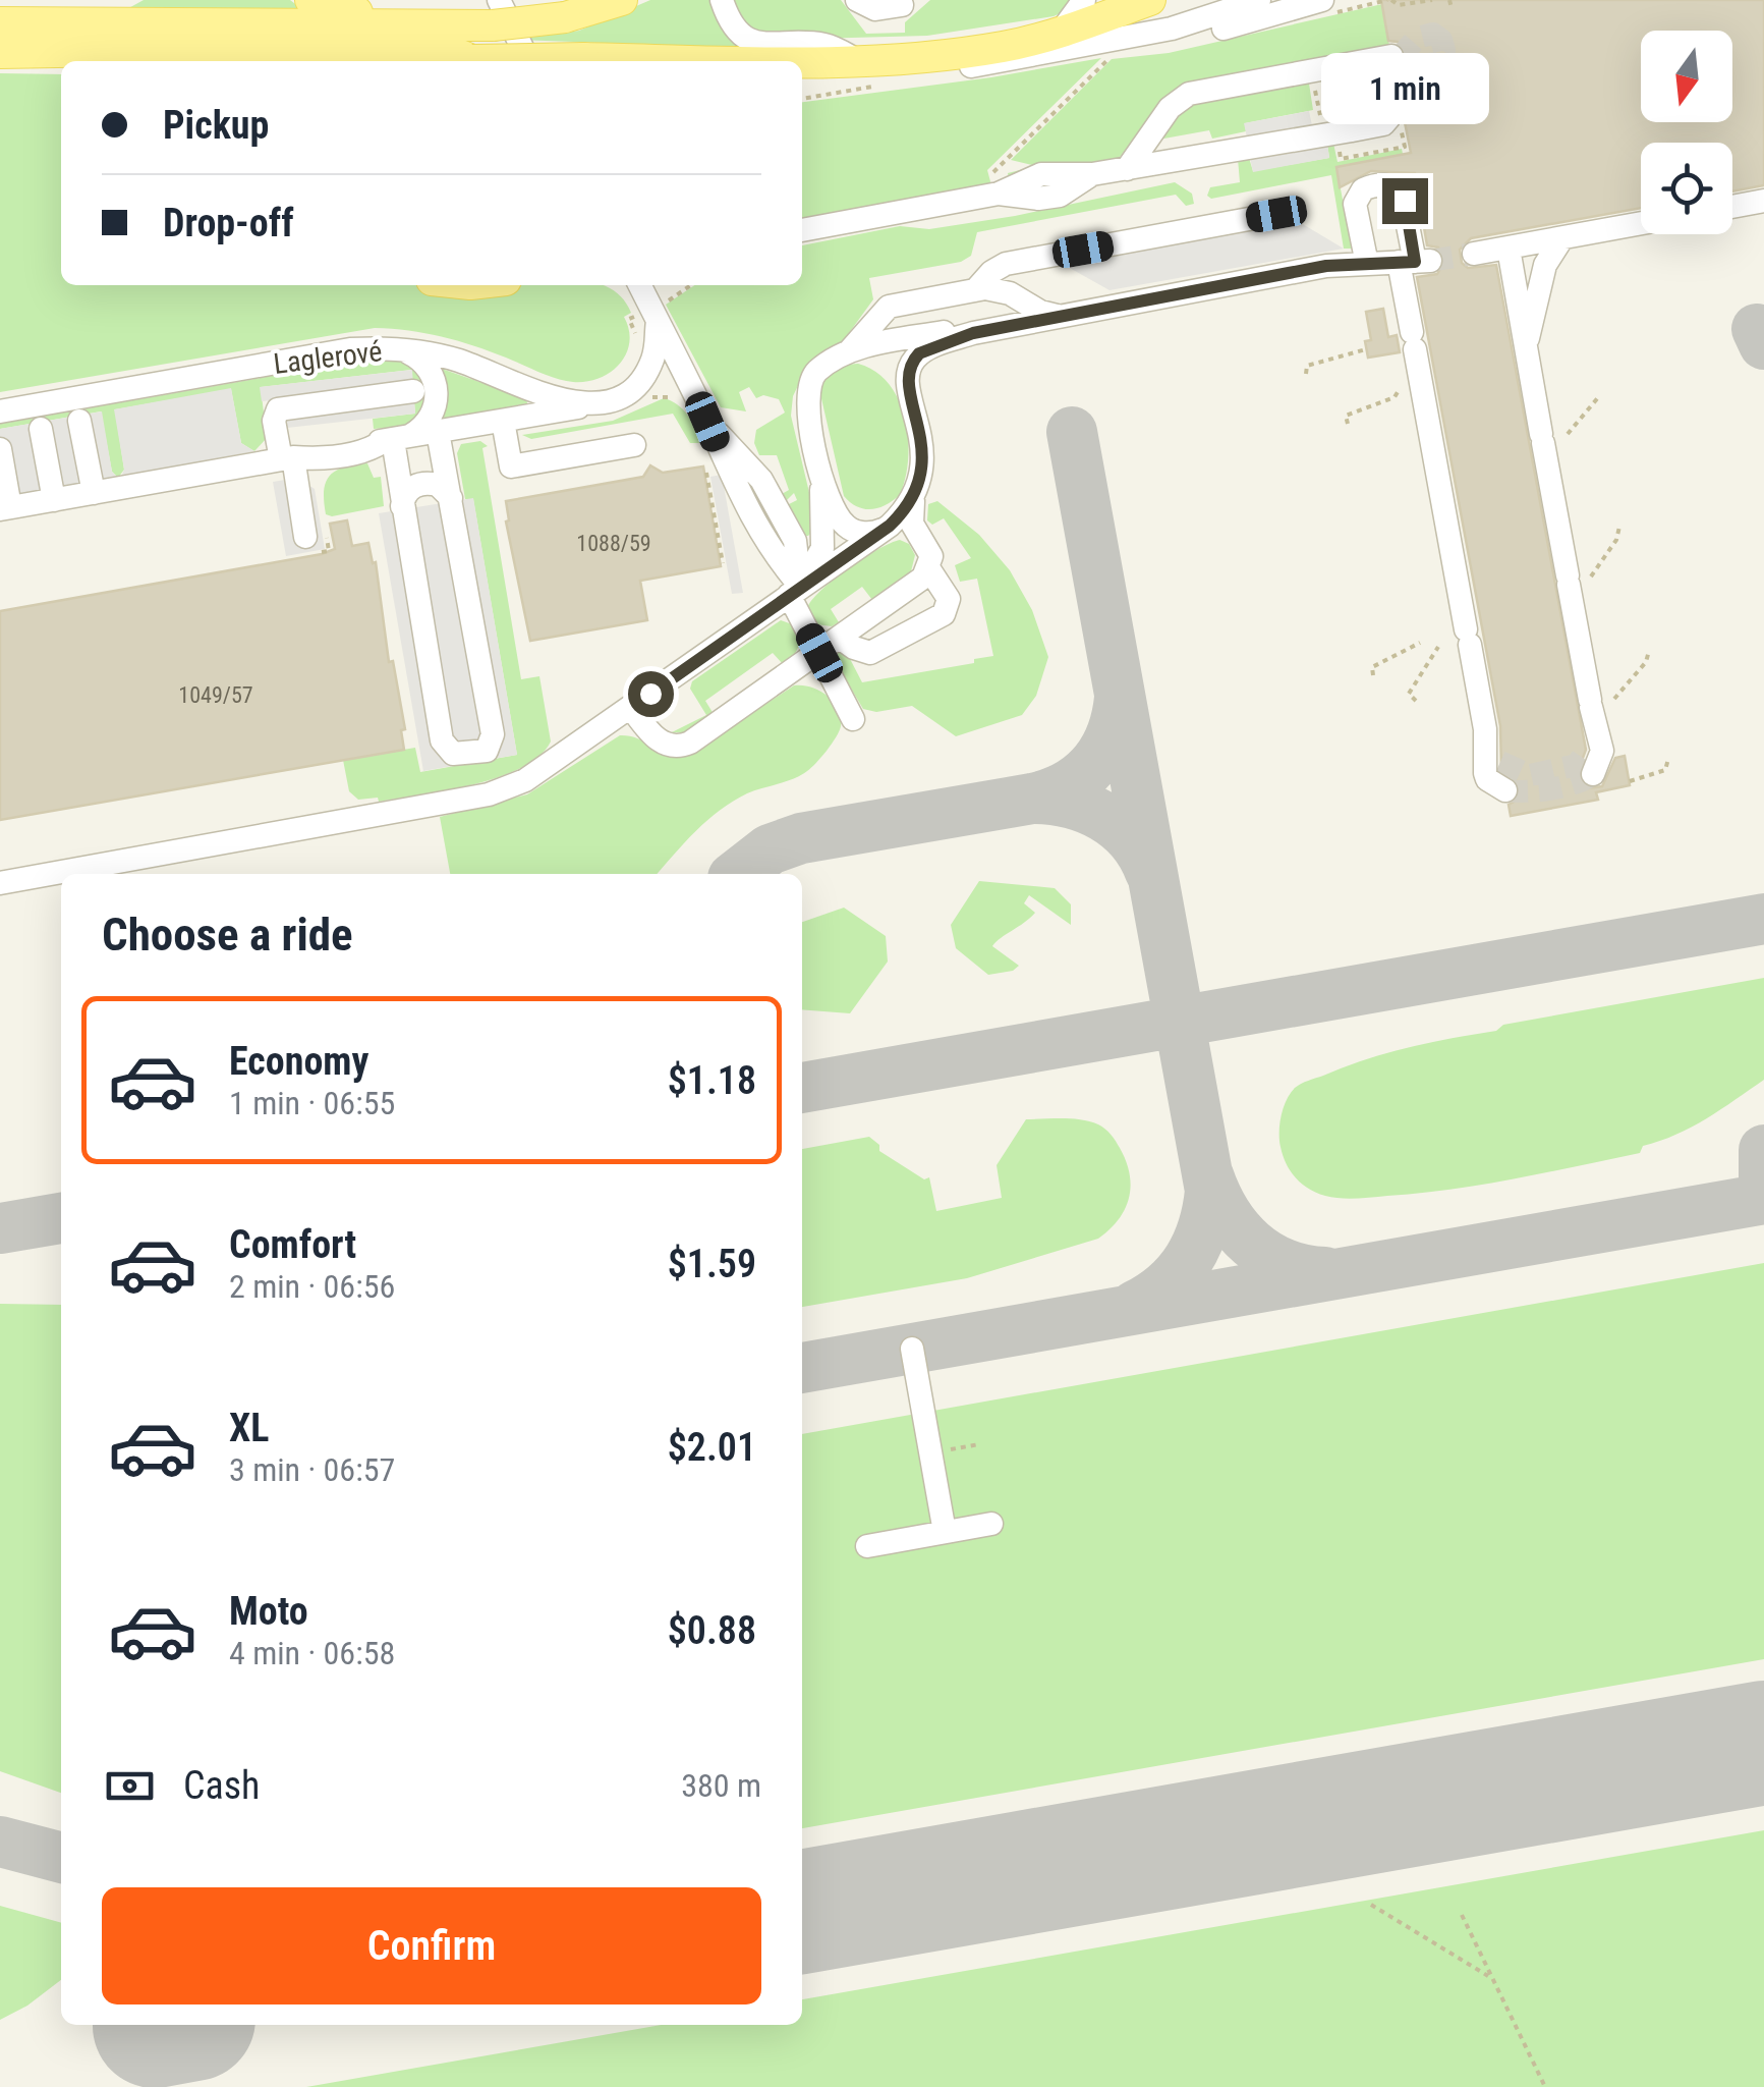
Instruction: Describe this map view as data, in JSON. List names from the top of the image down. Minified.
{"streets":{"street":["Laglerové"]},"house_numbers":["1088/59","1049/57"],"north":"bottom","page":{"bubble":"1 min","banner":["Pickup","Drop-off"],"heading":"Choose a ride","list":[{"name":"Economy","note":"1 min · 06:55","value":"$1.18"},{"name":"Comfort","note":"2 min · 06:56","value":"$1.59"},{"name":"XL","note":"3 min · 06:57","value":"$2.01"},{"name":"Moto","note":"4 min · 06:58","value":"$0.88"}],"pay":["Cash","380 m"],"buttons":"Confirm"}}
